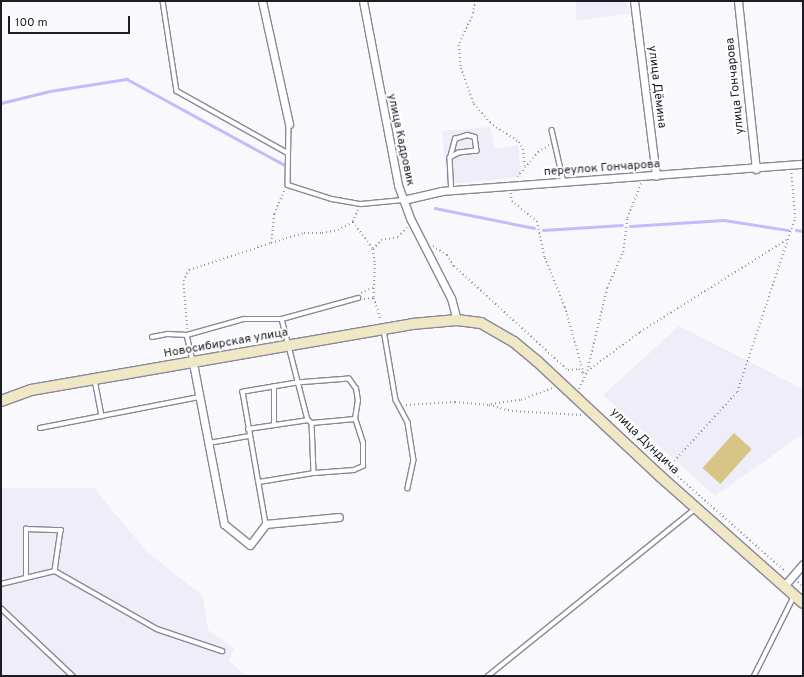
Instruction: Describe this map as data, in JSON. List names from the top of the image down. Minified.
{"streets":{"main road":["Новосибирская улица","улица Дундича"],"street":["улица Гончарова","улица Дёмина","улица Кадровик","переулок Гончарова"]},"crossings":[["улица Гончарова","переулок Гончарова"],["улица Дёмина","переулок Гончарова"],["улица Кадровик","переулок Гончарова"],["улица Кадровик","Новосибирская улица"],["улица Кадровик","улица Дундича"],["Новосибирская улица","улица Дундича"]],"scale_bar":"100 m"}
